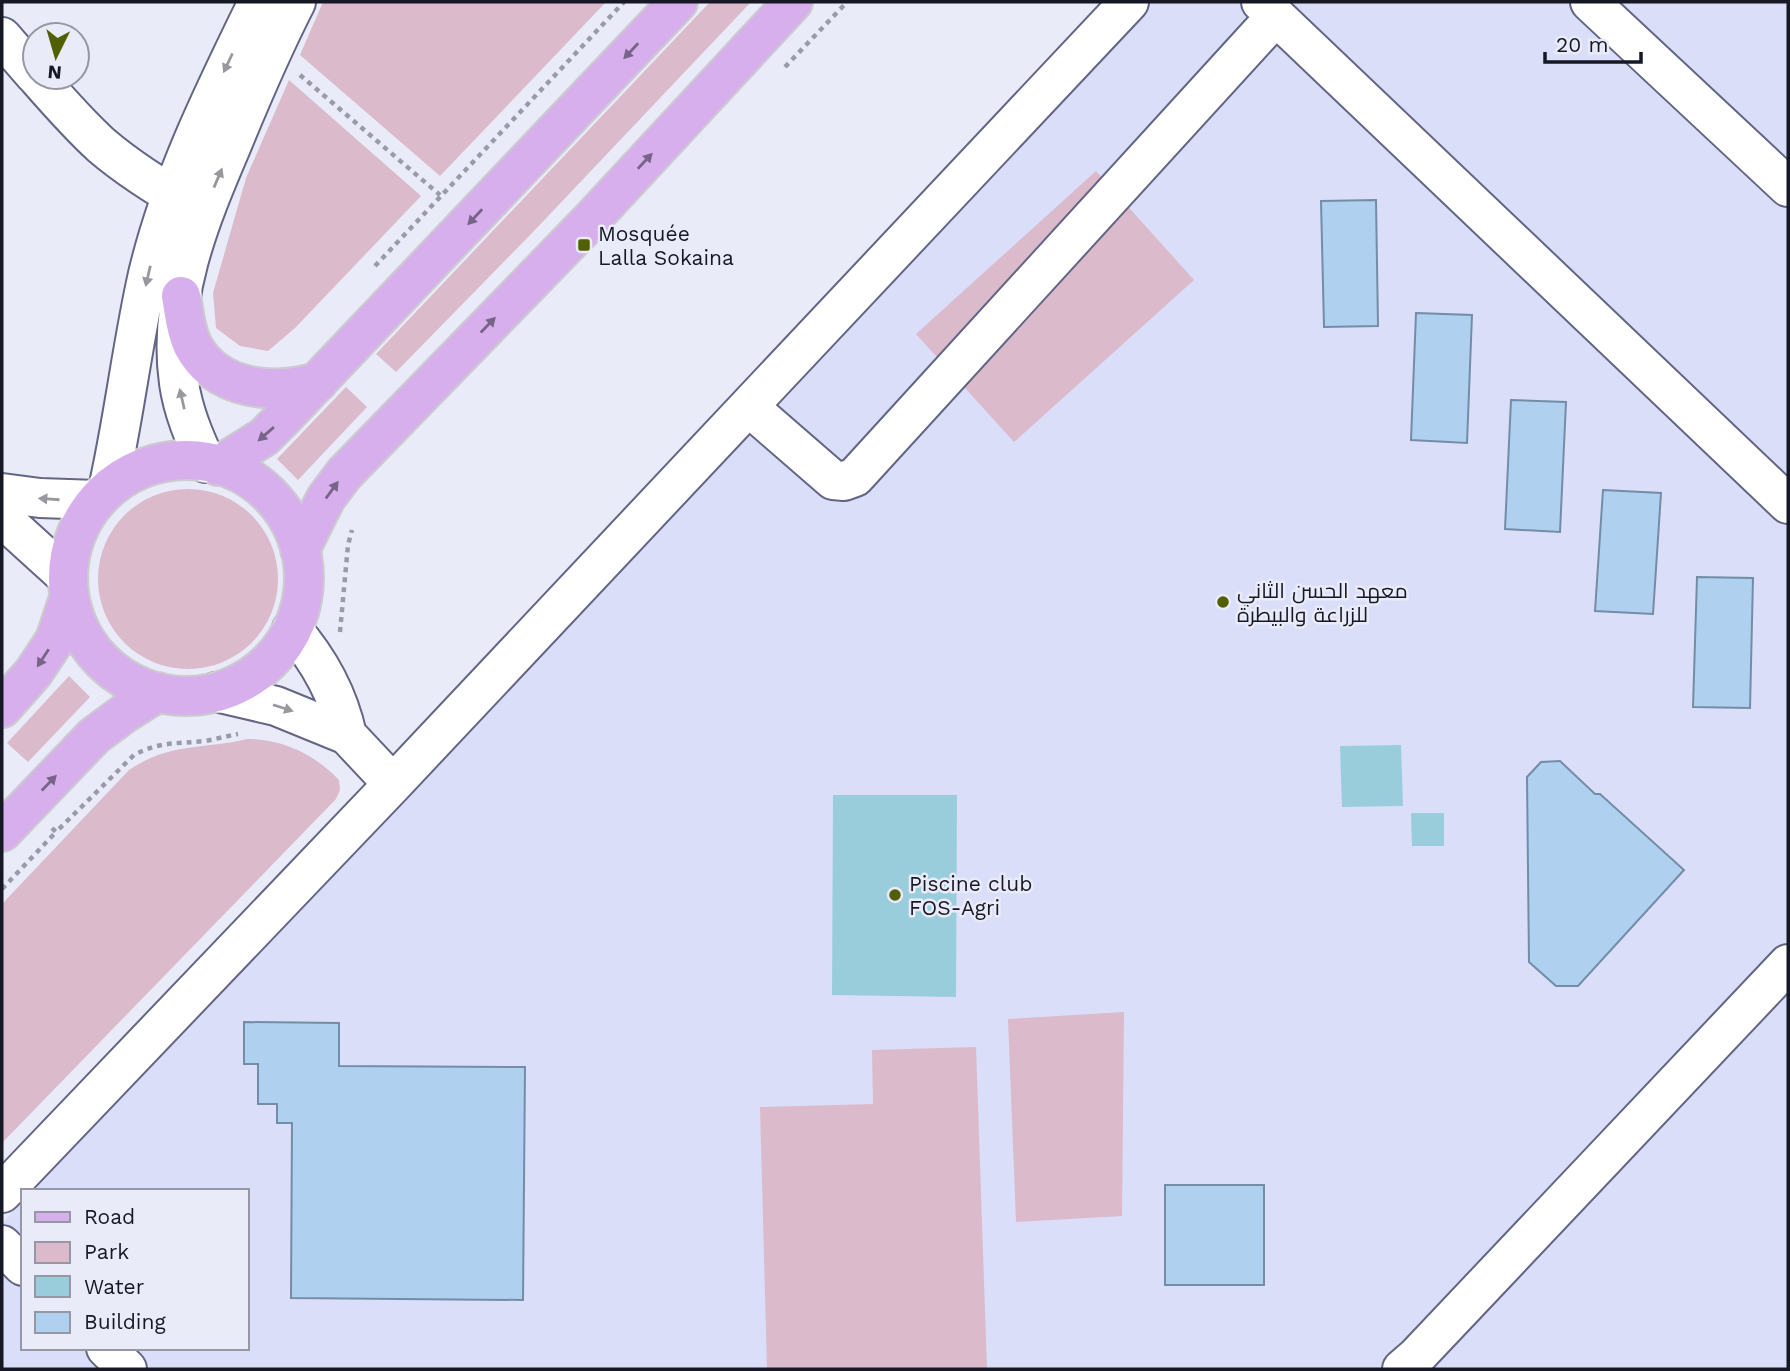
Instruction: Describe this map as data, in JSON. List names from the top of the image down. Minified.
{"places":{"transit":["Mosquée Lalla Sokaina"],"other":["معهد الحسن الثاني للزراعة والبيطرة","Piscine club FOS-Agri"]},"legend":["Road","Park","Water","Building"],"scale_bar":"20 m","north":"bottom"}
